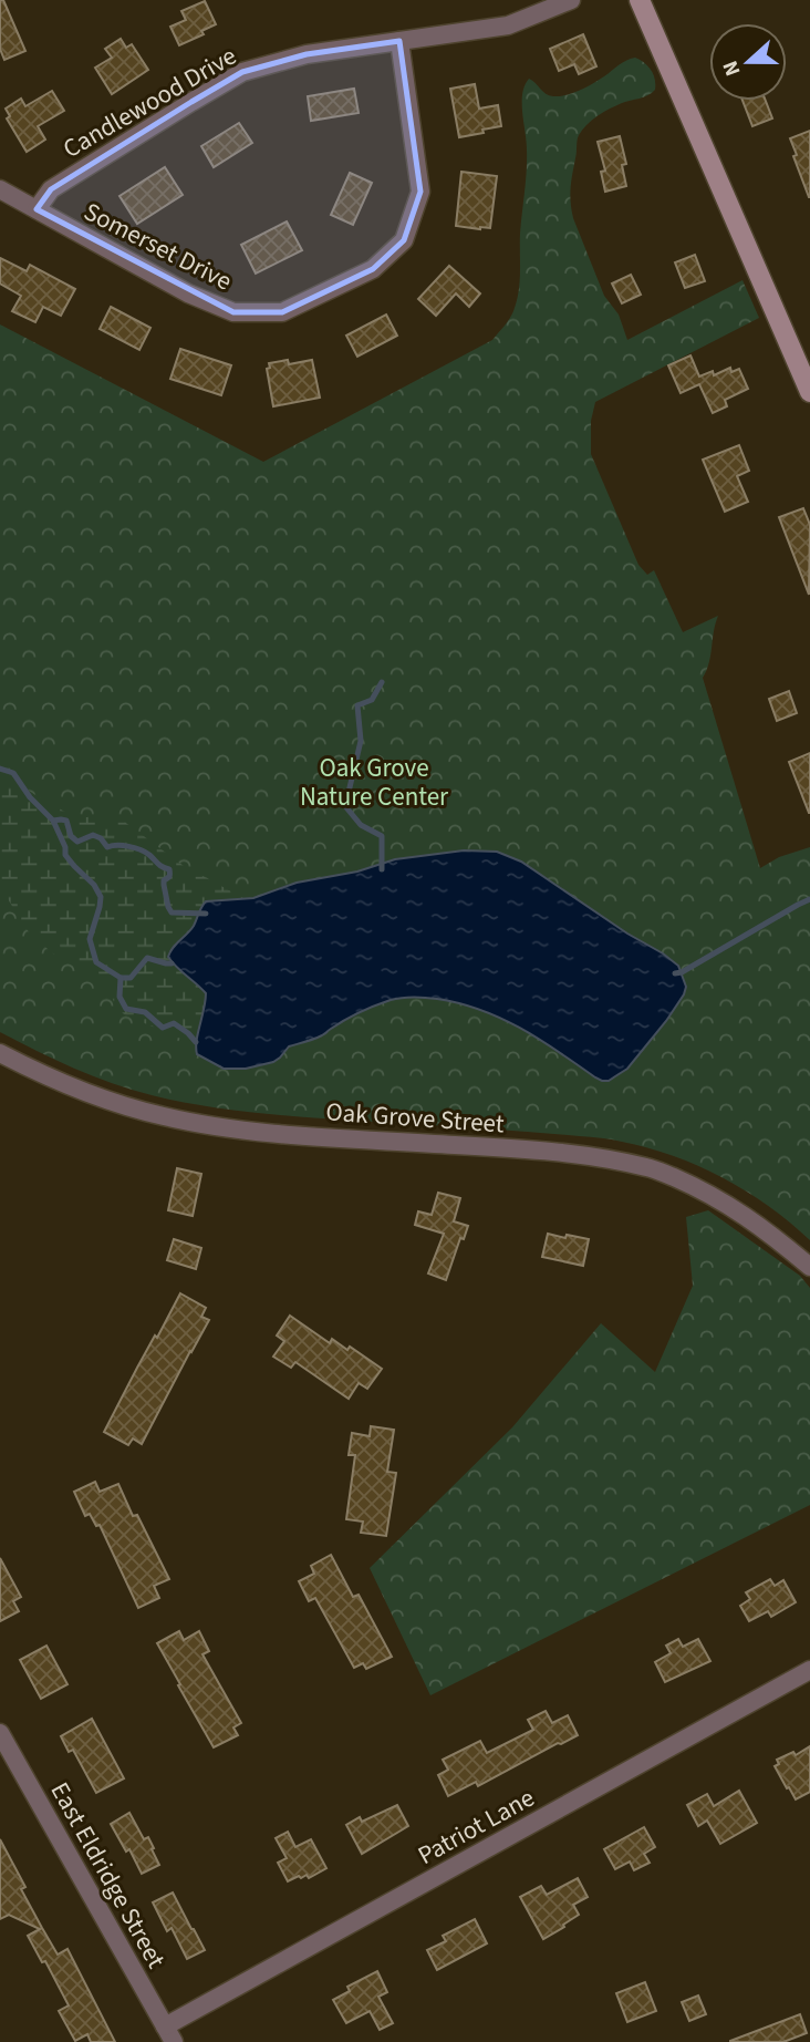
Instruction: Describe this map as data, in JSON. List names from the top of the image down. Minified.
{"streets":{"street":["Candlewood Drive","Somerset Drive","Oak Grove Street","Patriot Lane","East Eldridge Street"]},"crossings":[["Candlewood Drive","Somerset Drive"],["Patriot Lane","East Eldridge Street"]],"parks":["Oak Grove Nature Center"],"north":"left"}
